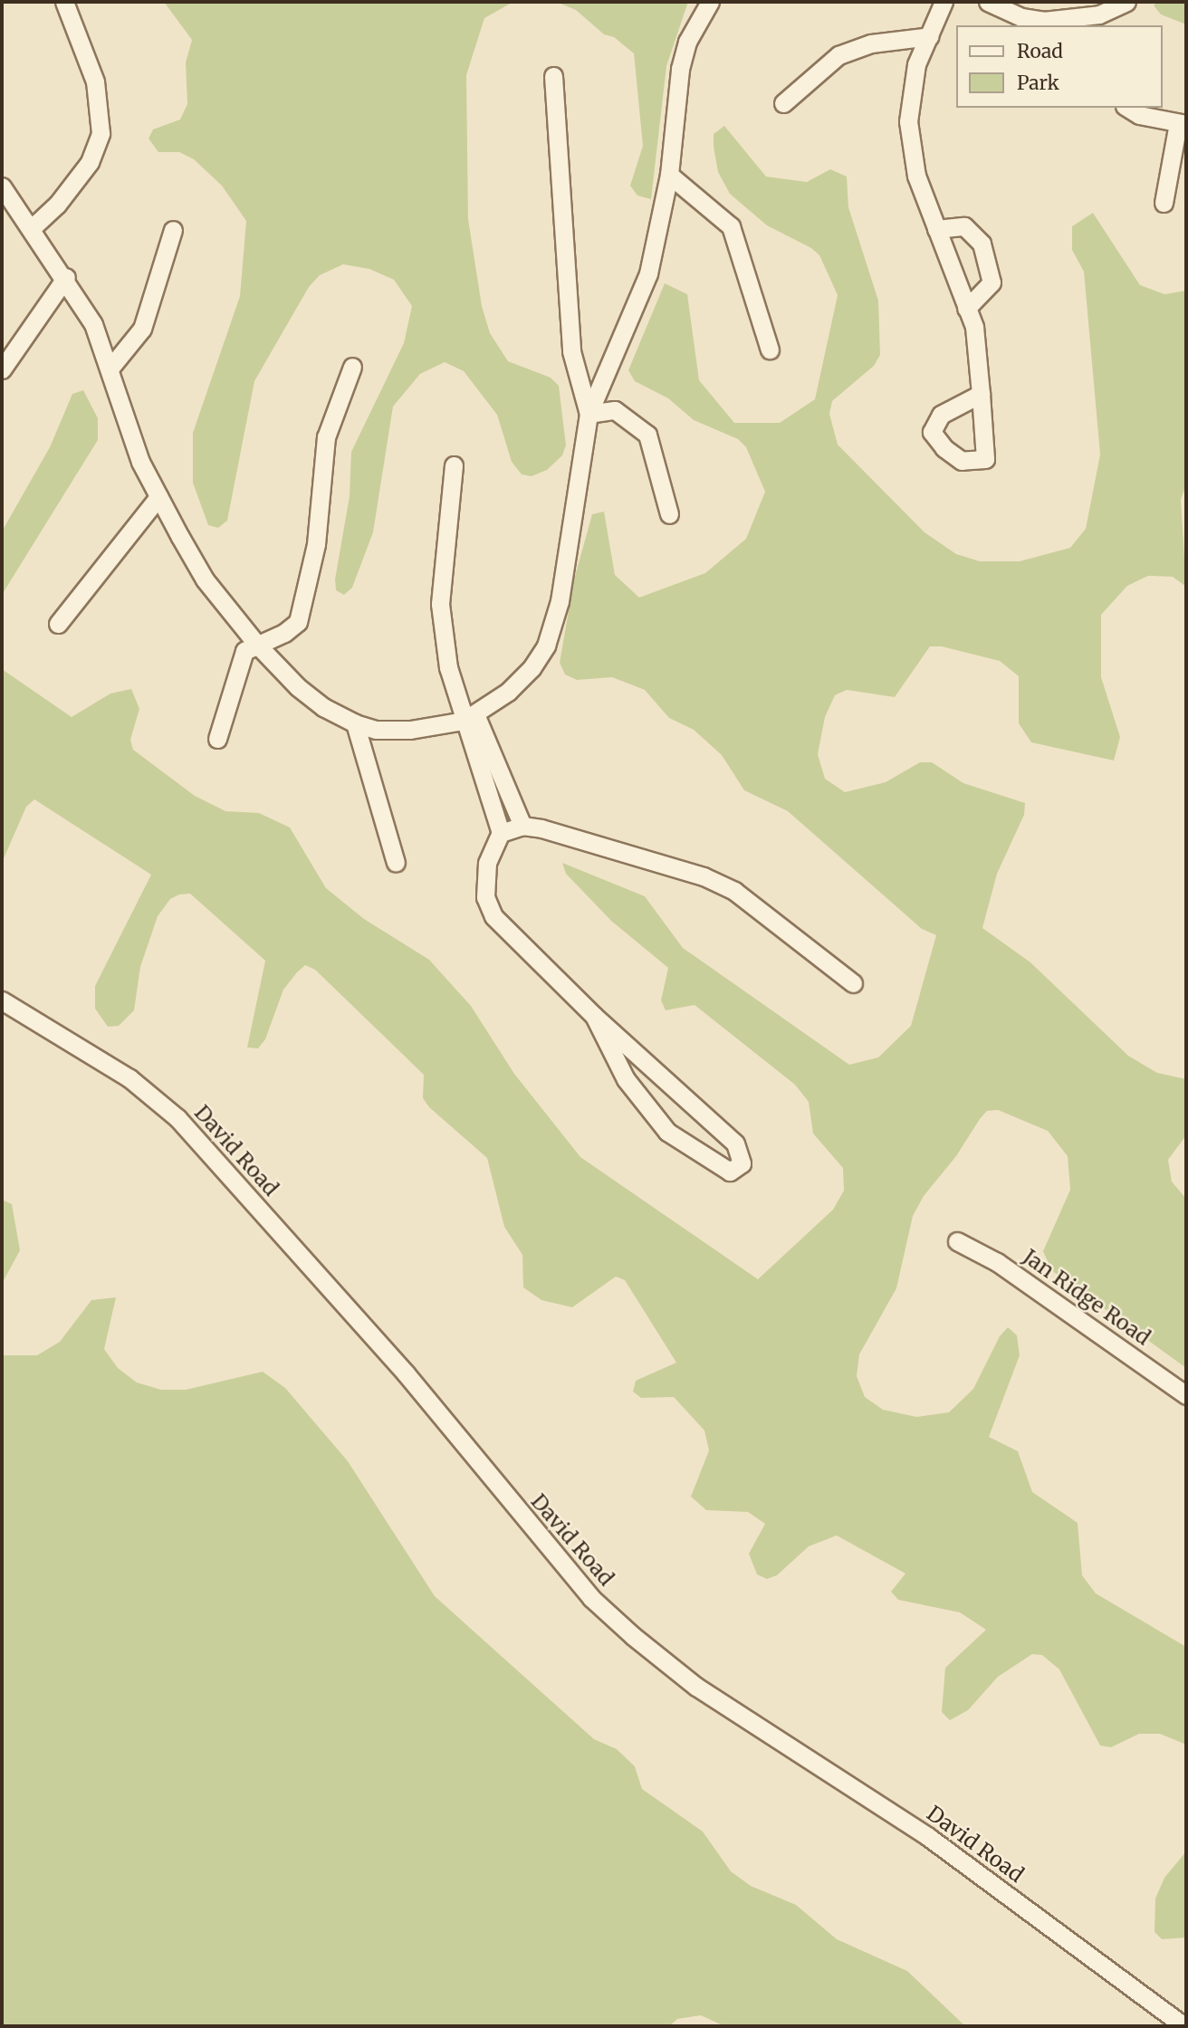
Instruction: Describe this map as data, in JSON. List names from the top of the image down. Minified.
{"streets":{"street":["David Road","Jan Ridge Road"]},"legend":["Road","Park"]}
